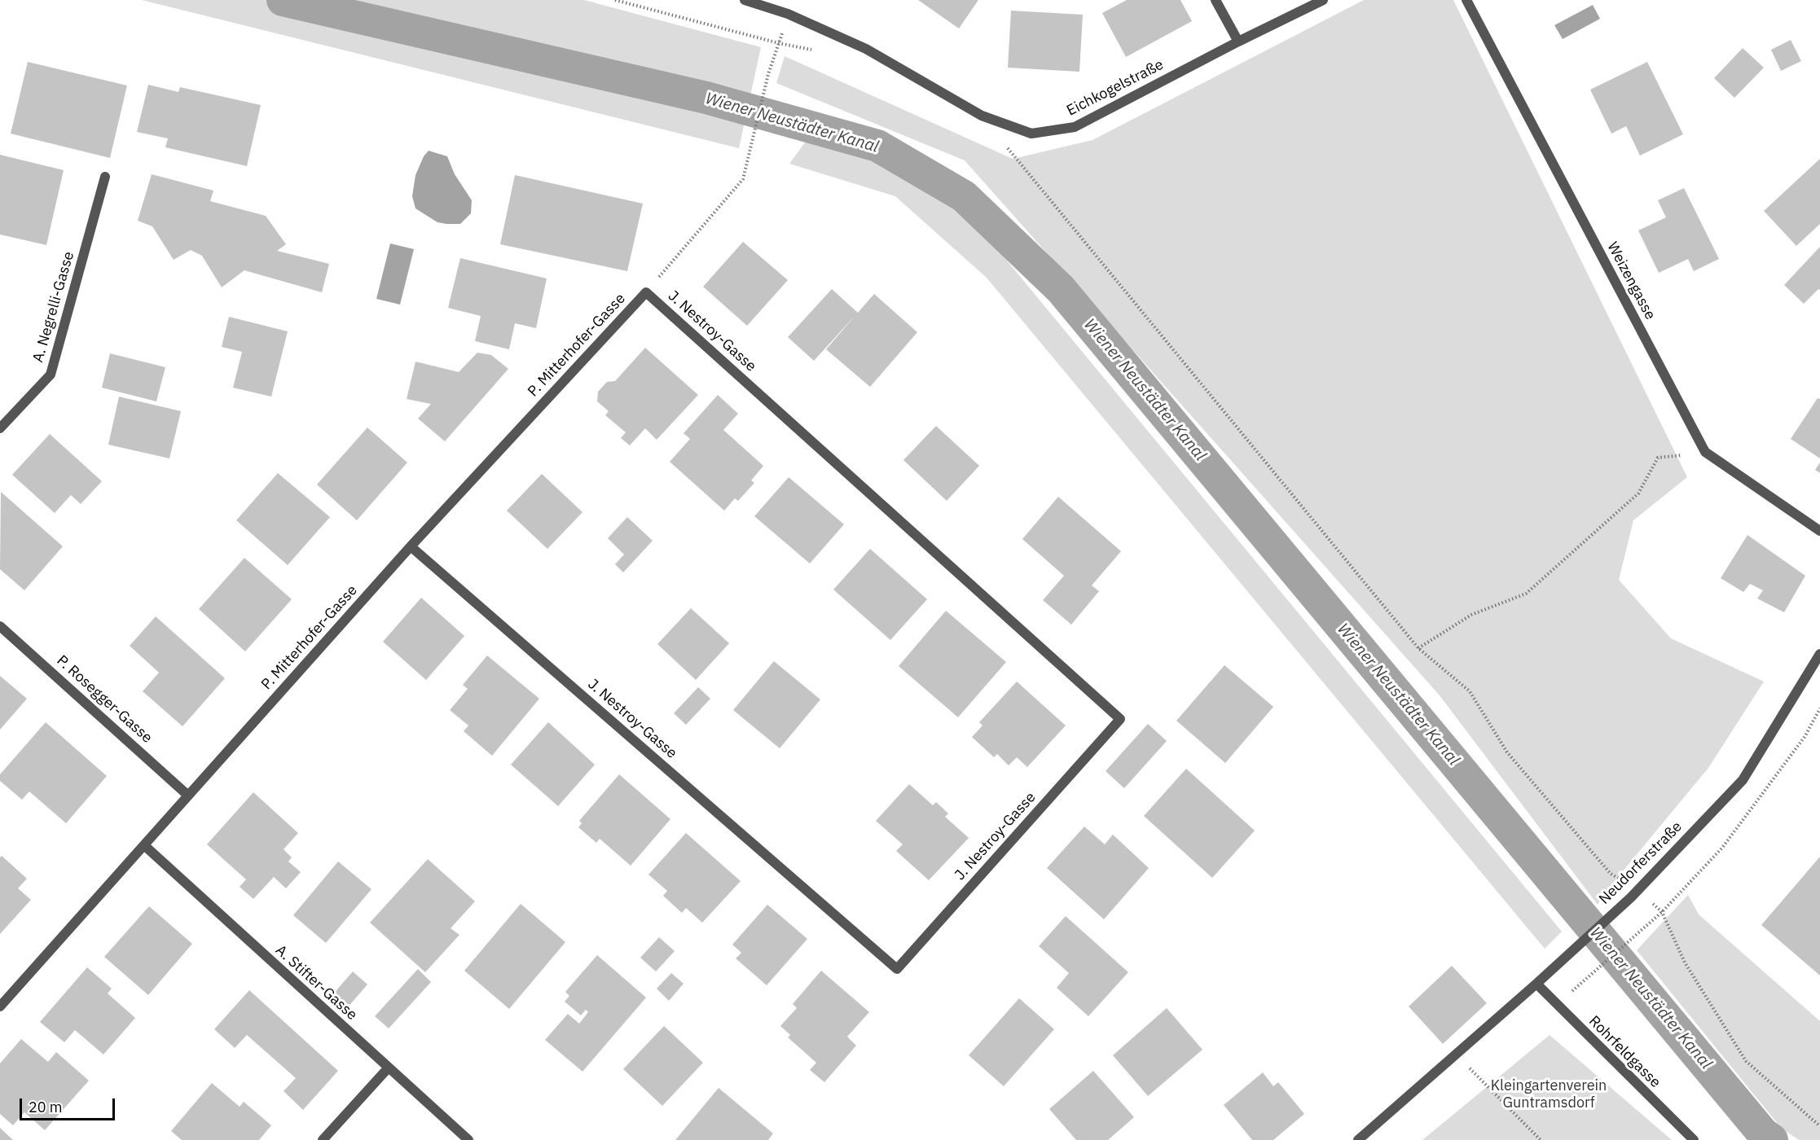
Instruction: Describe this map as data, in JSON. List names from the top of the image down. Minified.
{"streets":{"street":["Eichkogelstraße","Weizengasse","A. Negrelli-Gasse","J. Nestroy-Gasse","P. Mitterhofer-Gasse","P. Rosegger-Gasse","Neudorferstraße","A. Stifter-Gasse","Rohrfeldgasse"]},"crossings":[["J. Nestroy-Gasse","P. Mitterhofer-Gasse"],["P. Mitterhofer-Gasse","P. Rosegger-Gasse"],["P. Mitterhofer-Gasse","A. Stifter-Gasse"],["Neudorferstraße","Rohrfeldgasse"]],"water":["Wiener Neustädter Kanal"],"parks":["Kleingartenverein Guntramsdorf"],"scale_bar":"20 m"}
